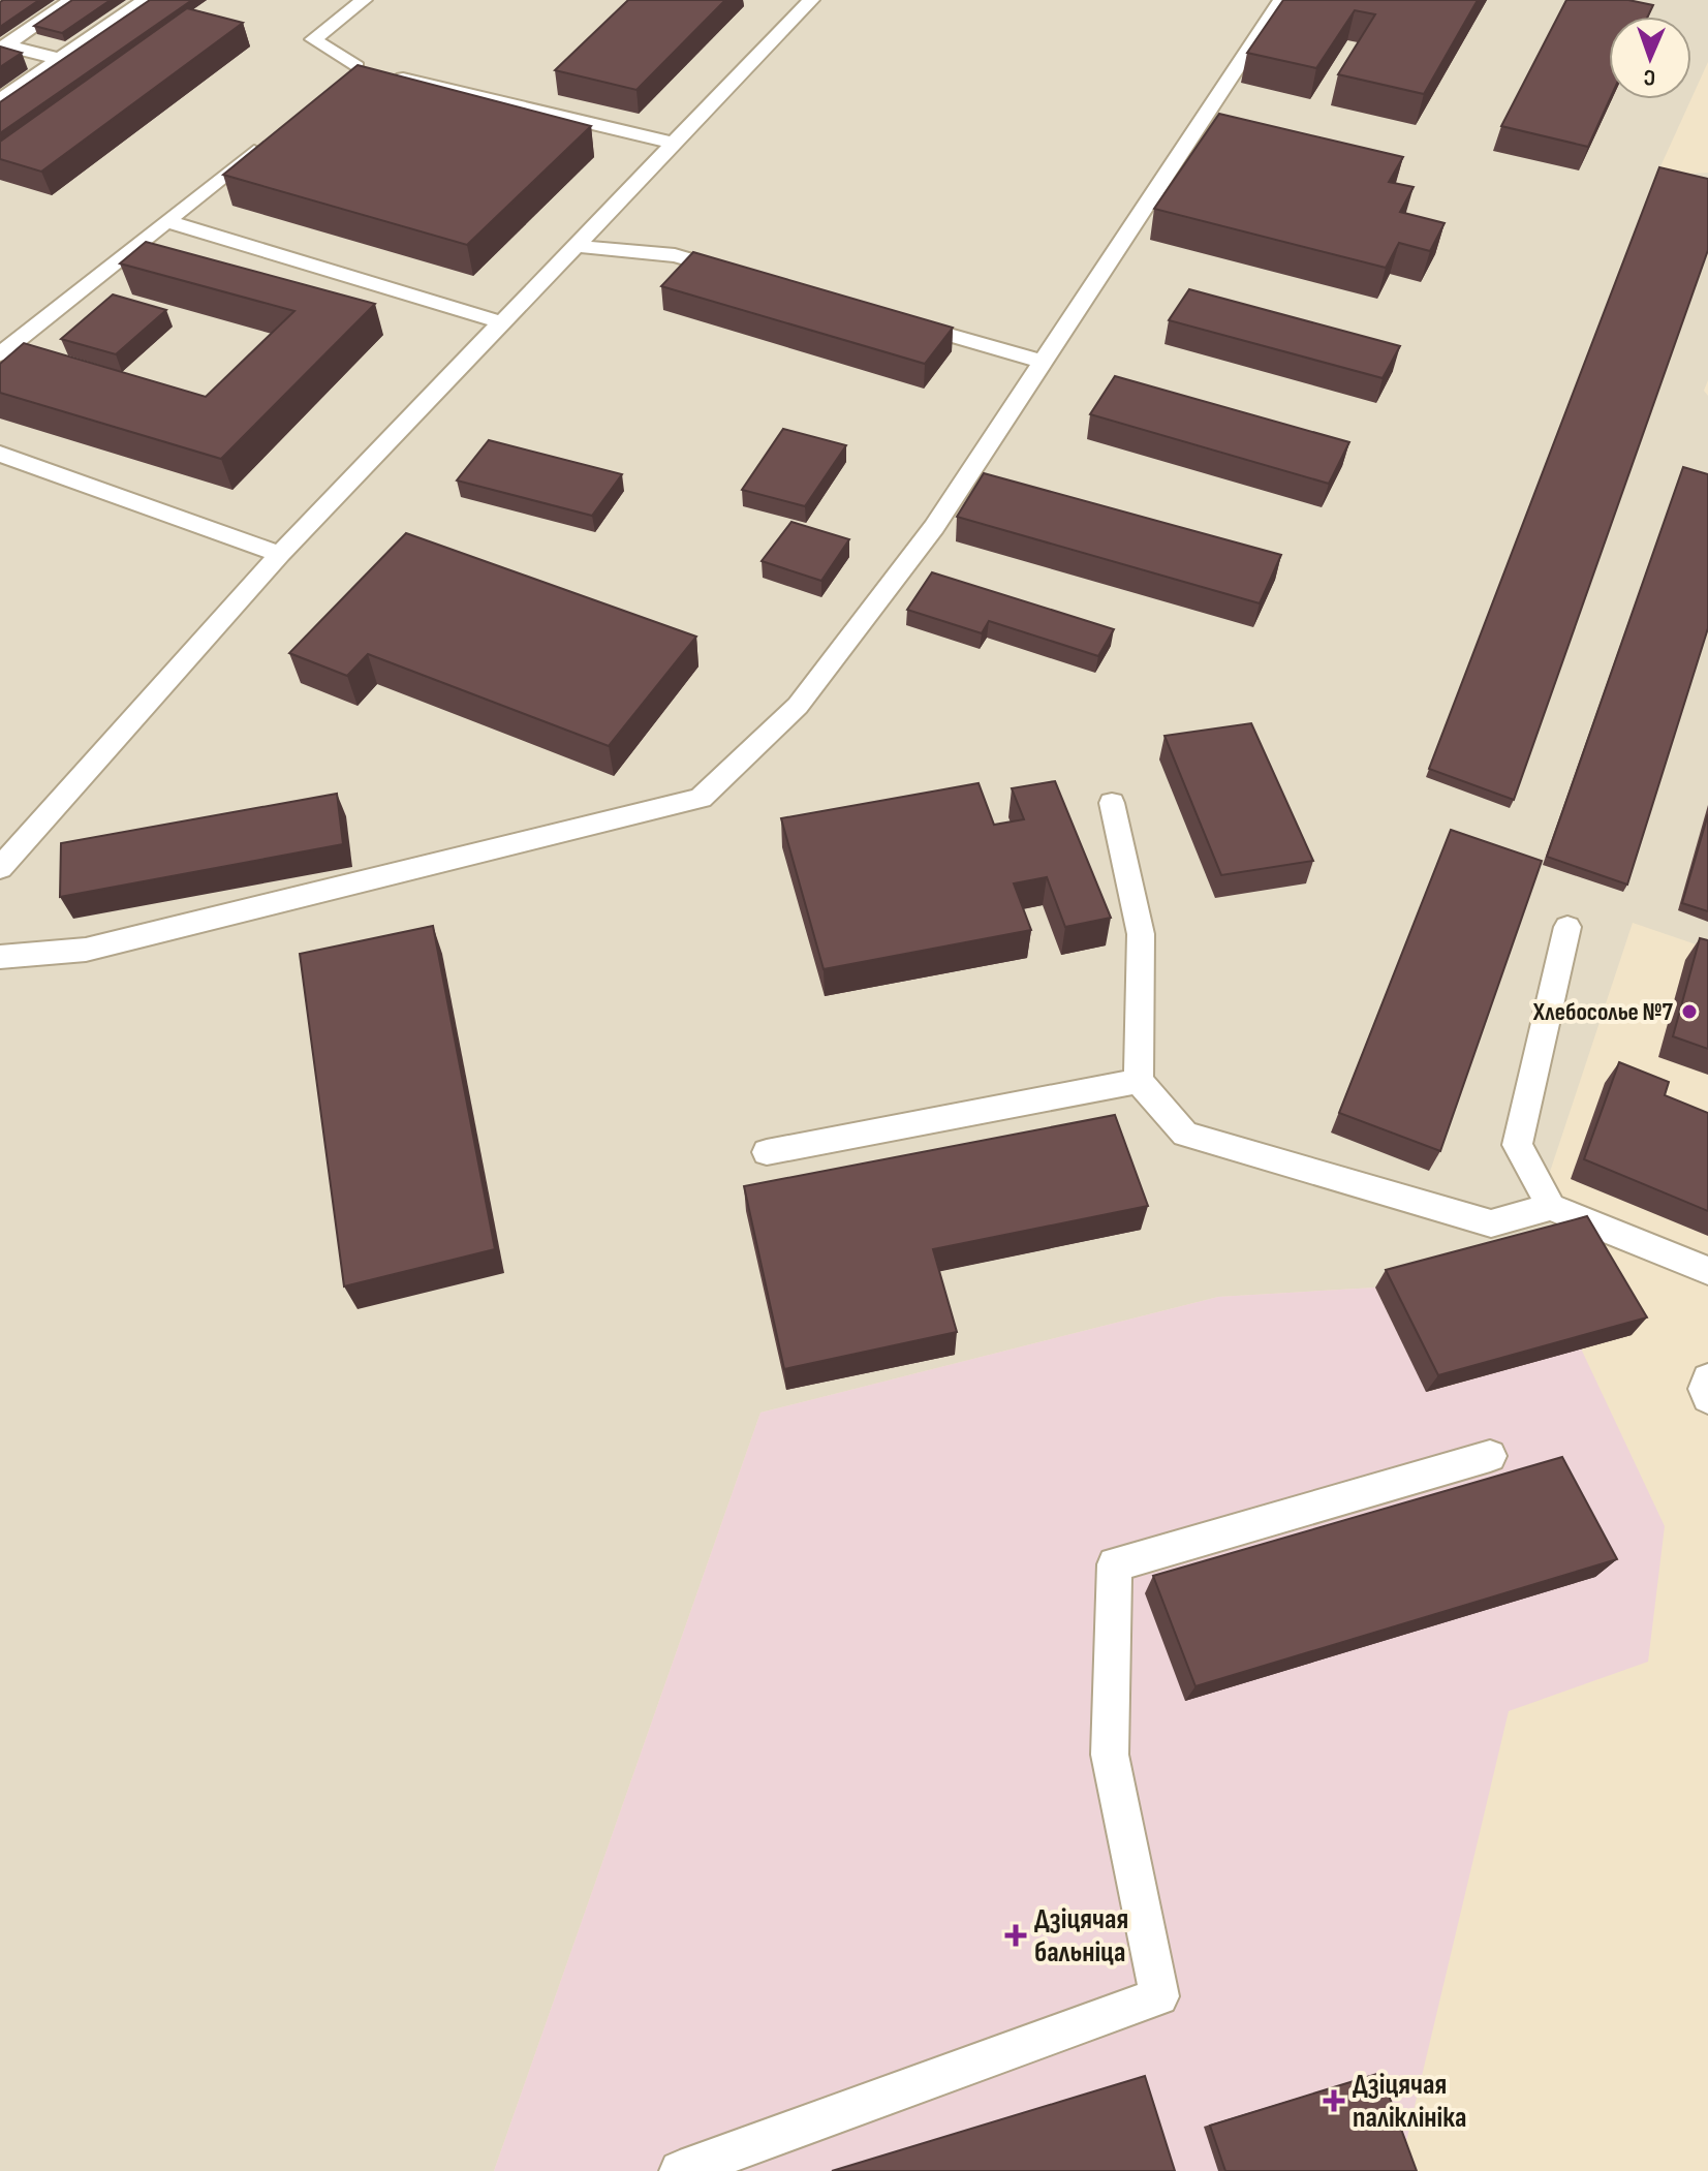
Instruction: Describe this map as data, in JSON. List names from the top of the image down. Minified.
{"places":{"other":["Хлебосолье №7"],"health":["Дзіцячая бальніца","Дзіцячая паліклініка"]},"north":"bottom"}
